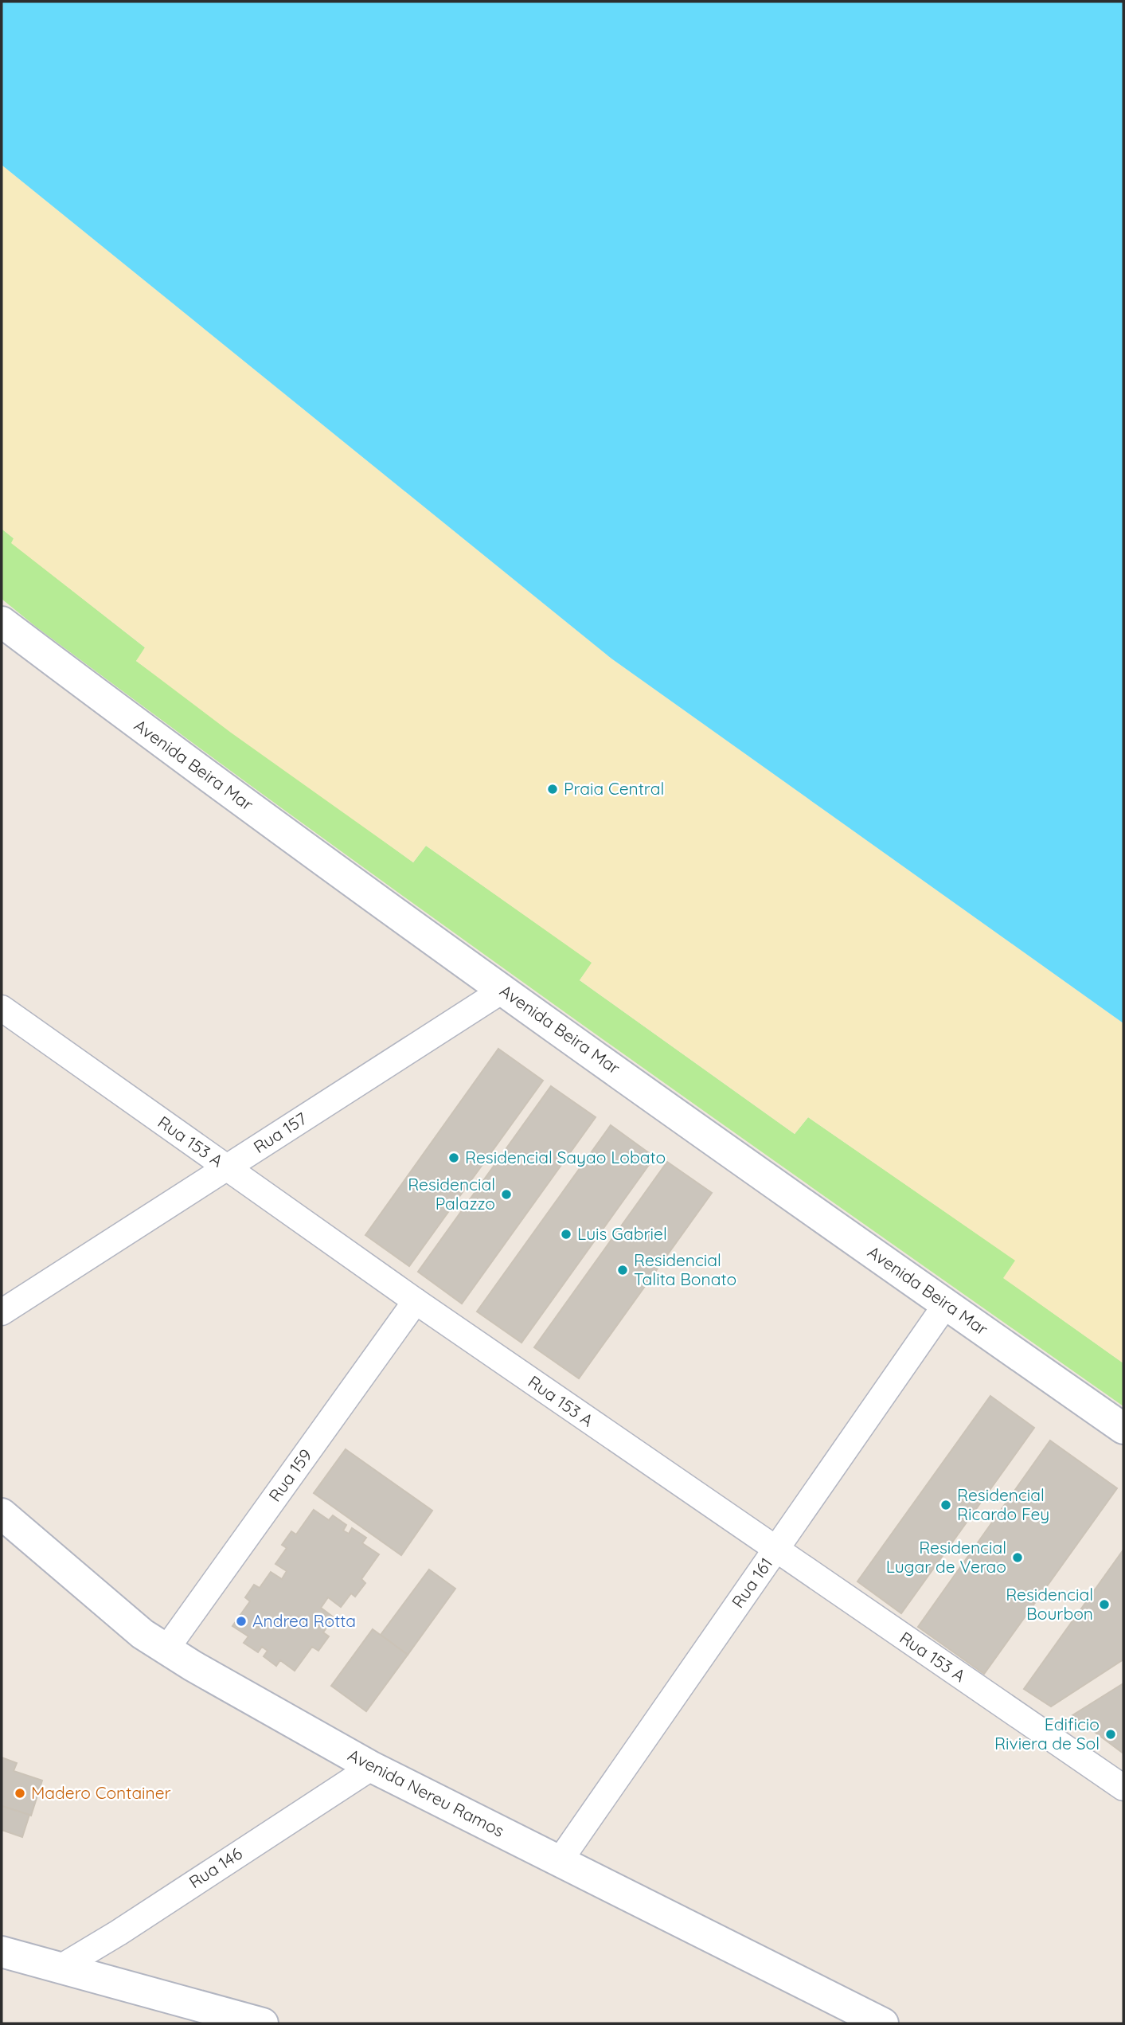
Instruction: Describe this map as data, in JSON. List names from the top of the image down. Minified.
{"streets":{"main road":["Avenida Beira Mar","Avenida Nereu Ramos"],"street":["Rua 157","Rua 153 A","Rua 159","Rua 161","Rua 146"]},"crossings":[["Avenida Beira Mar","Rua 157"],["Avenida Beira Mar","Rua 161"],["Rua 157","Rua 153 A"],["Rua 153 A","Rua 159"],["Rua 153 A","Rua 161"],["Rua 159","Avenida Nereu Ramos"],["Rua 161","Avenida Nereu Ramos"],["Avenida Nereu Ramos","Rua 146"]],"places":["Praia Central","Residencial Sayao Lobato","Residencial Palazzo","Luis Gabriel","Residencial Talita Bonato","Residencial Ricardo Fey","Residencial Lugar de Verao","Residencial Bourbon","Andrea Rotta","Edificio Riviera de Sol","Madero Container"]}
